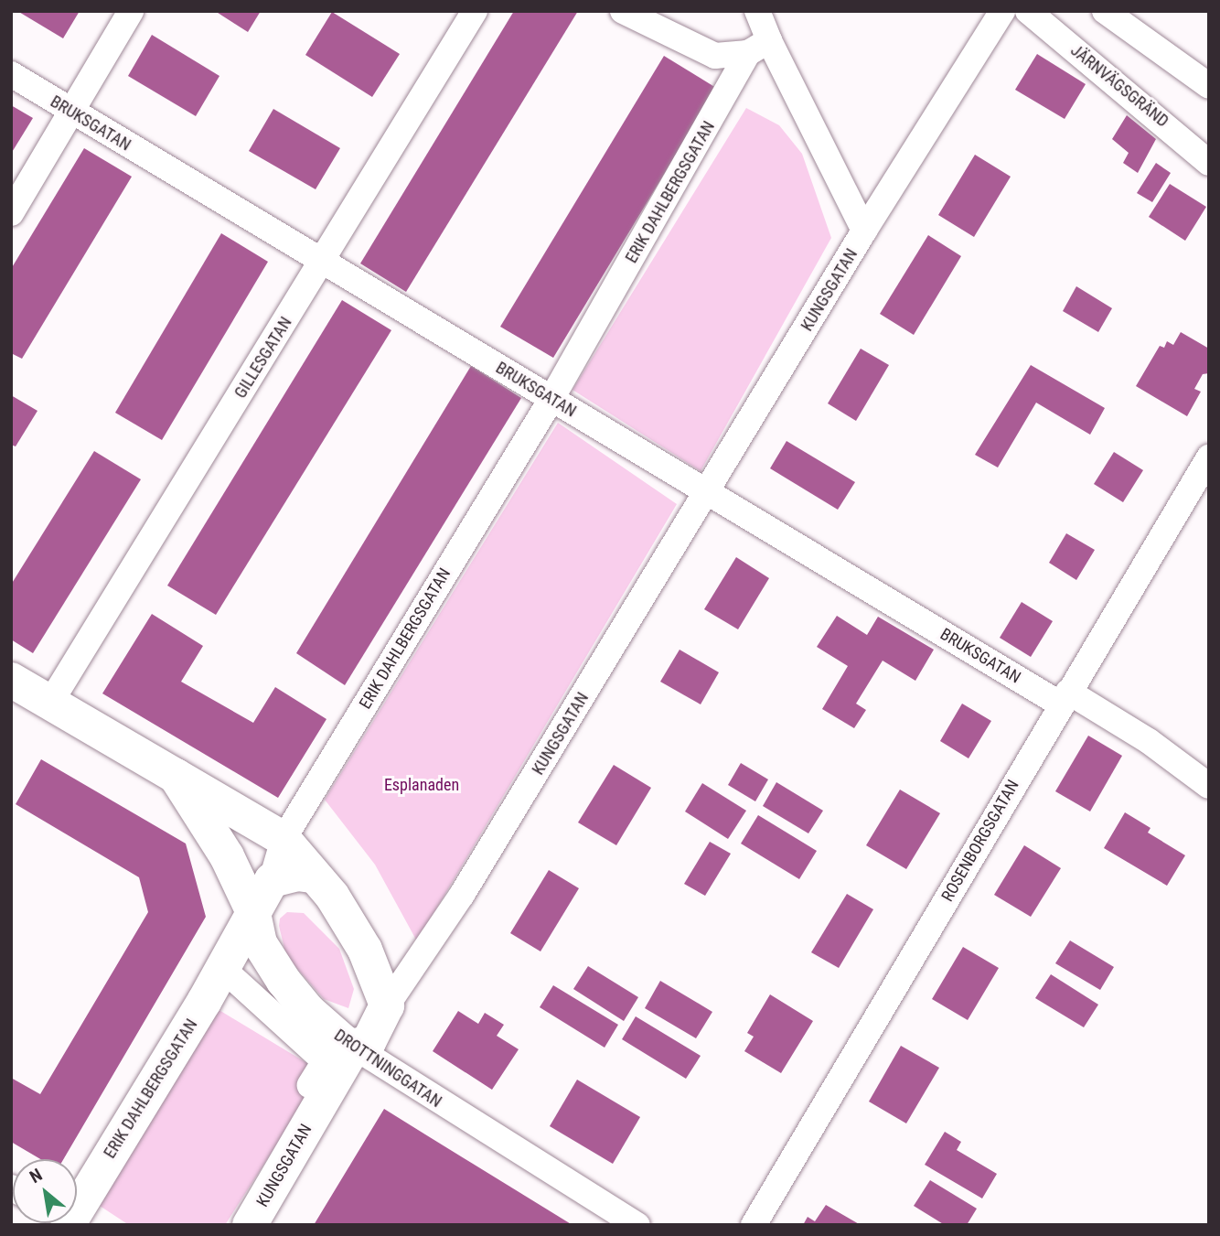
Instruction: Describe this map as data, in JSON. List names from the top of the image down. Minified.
{"streets":{"street":["JÄRNVÄGSGRÄND","BRUKSGATAN","ERIK DAHLBERGSGATAN","KUNGSGATAN","GILLESGATAN","ROSENBORGSGATAN","DROTTNINGGATAN"]},"crossings":[["BRUKSGATAN","ERIK DAHLBERGSGATAN"],["BRUKSGATAN","KUNGSGATAN"],["BRUKSGATAN","GILLESGATAN"],["BRUKSGATAN","ROSENBORGSGATAN"],["ERIK DAHLBERGSGATAN","KUNGSGATAN"],["ERIK DAHLBERGSGATAN","DROTTNINGGATAN"],["KUNGSGATAN","DROTTNINGGATAN"],["GILLESGATAN","DROTTNINGGATAN"]],"parks":["Esplanaden"],"north":"top left"}
